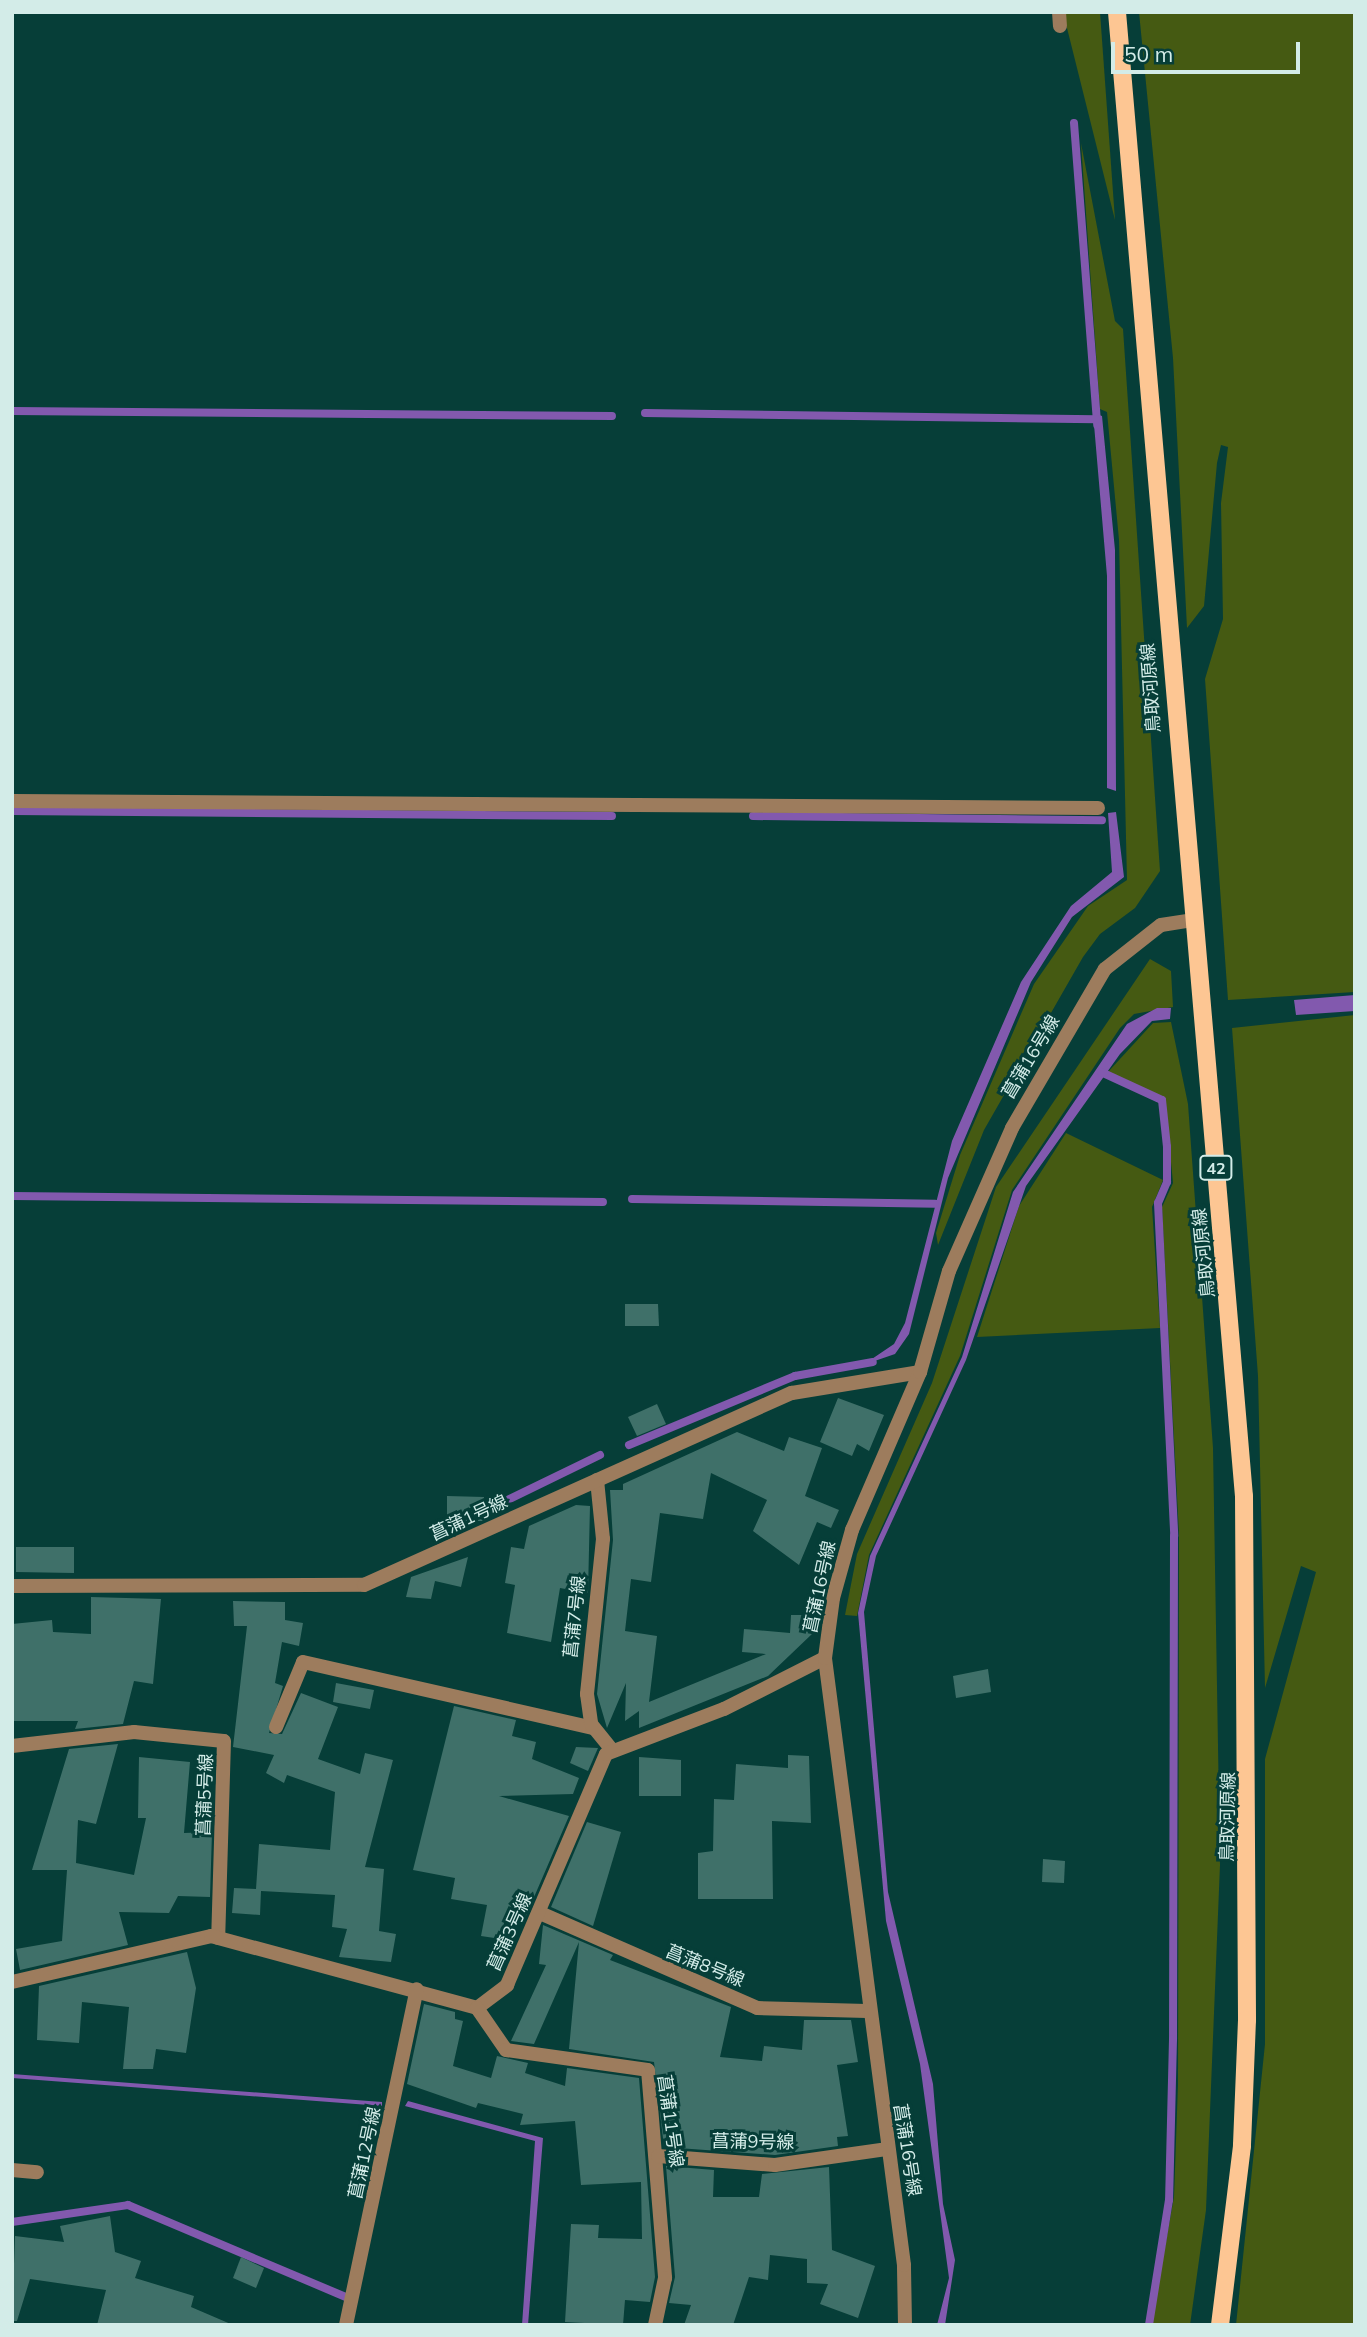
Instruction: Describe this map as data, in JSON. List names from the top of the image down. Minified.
{"streets":{"main road":["鳥取河原線","42"],"street":["菖蒲16号線","菖蒲1号線","菖蒲7号線","菖蒲5号線","菖蒲3号線","菖蒲8号線","菖蒲11号線","菖蒲9号線","菖蒲12号線"]},"crossings":[["鳥取河原線","菖蒲16号線"],["菖蒲16号線","菖蒲1号線"],["菖蒲16号線","菖蒲8号線"],["菖蒲16号線","菖蒲9号線"],["菖蒲1号線","菖蒲7号線"],["菖蒲7号線","菖蒲3号線"],["菖蒲3号線","菖蒲8号線"],["菖蒲3号線","菖蒲11号線"],["菖蒲11号線","菖蒲9号線"]],"scale_bar":"50 m"}
